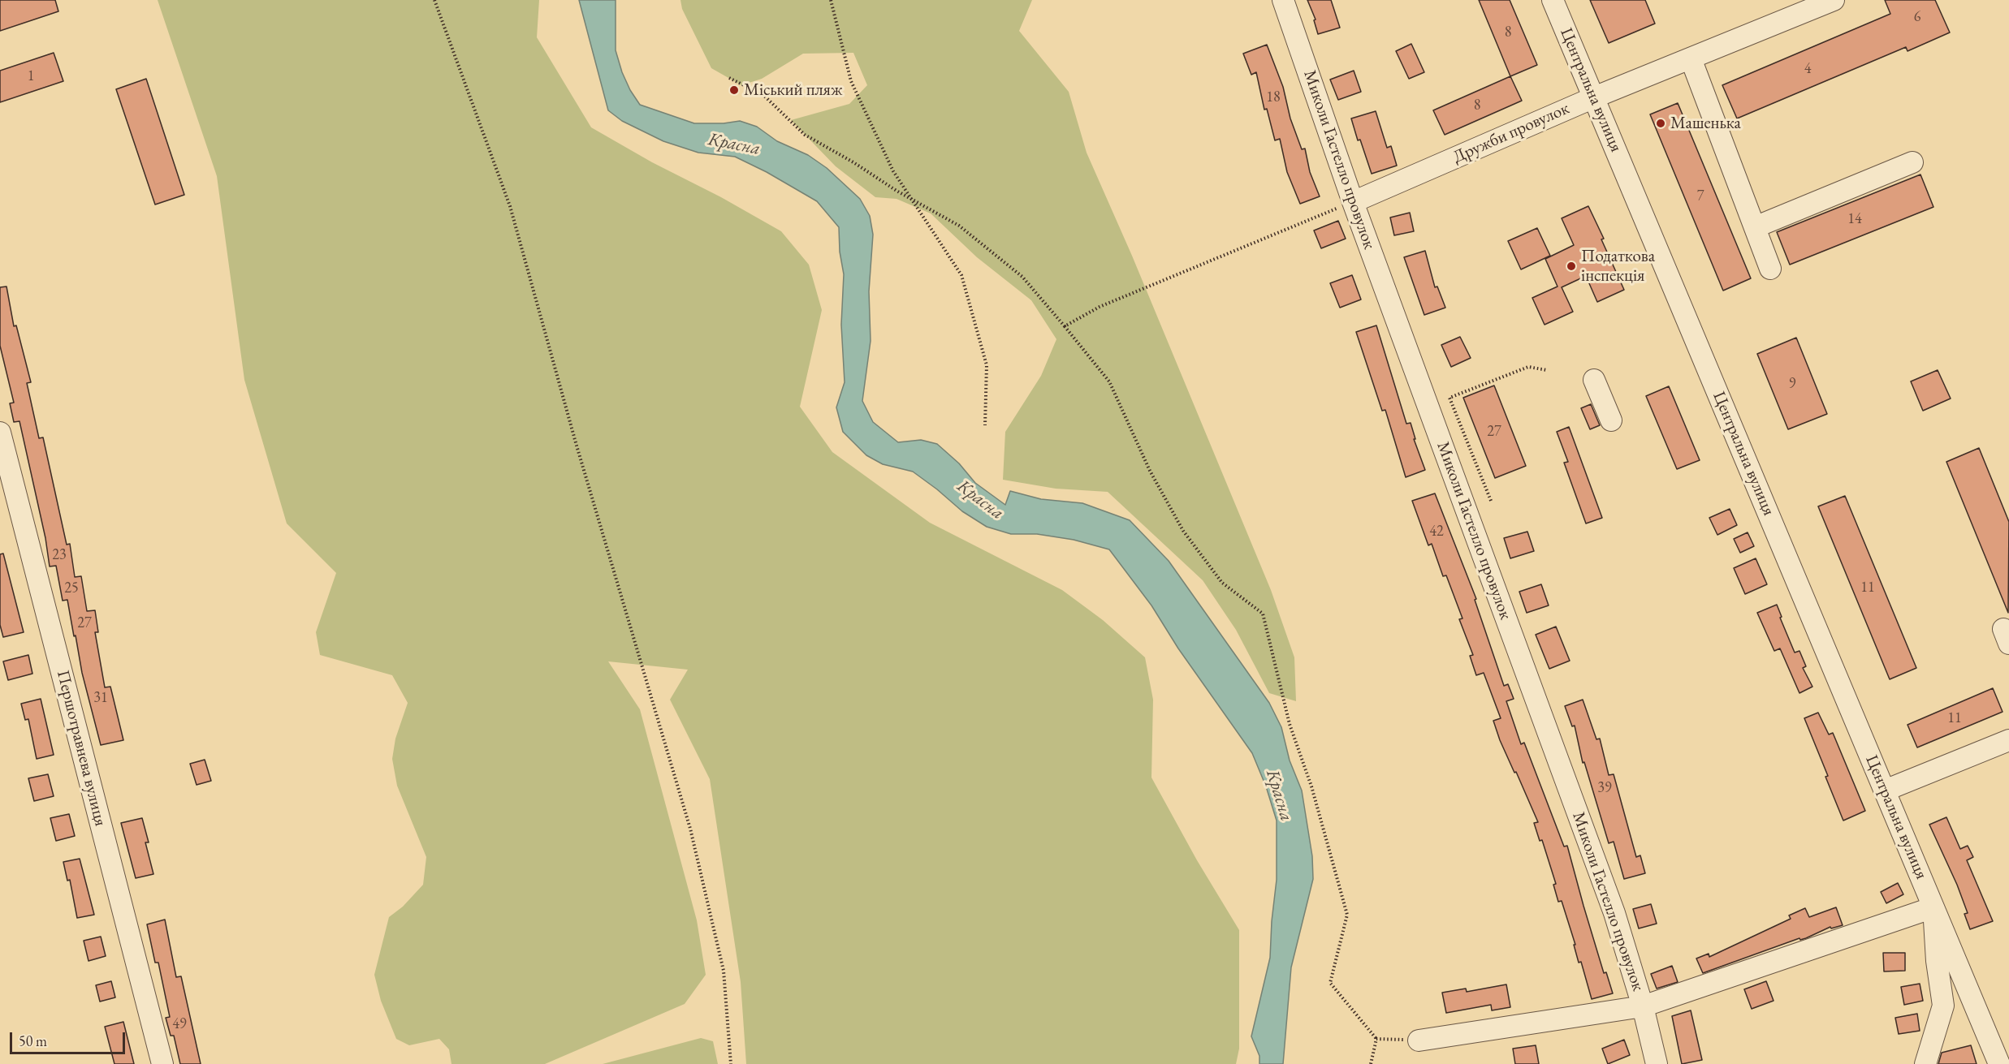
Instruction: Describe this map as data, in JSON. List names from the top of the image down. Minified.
{"streets":{"street":["Центральна вулиця","Дружби провулок","Миколи Гастелло провулок","Першотравнева вулиця"]},"crossings":[["Центральна вулиця","Дружби провулок"],["Дружби провулок","Миколи Гастелло провулок"]],"water":["Красна"],"places":["Міський пляж","Машенька","Податкова інспекція"],"house_numbers":["6","8","4","1","18","8","7","14","9","27","42","23","11","25","27","31","11","39","49"],"scale_bar":"50 m"}
